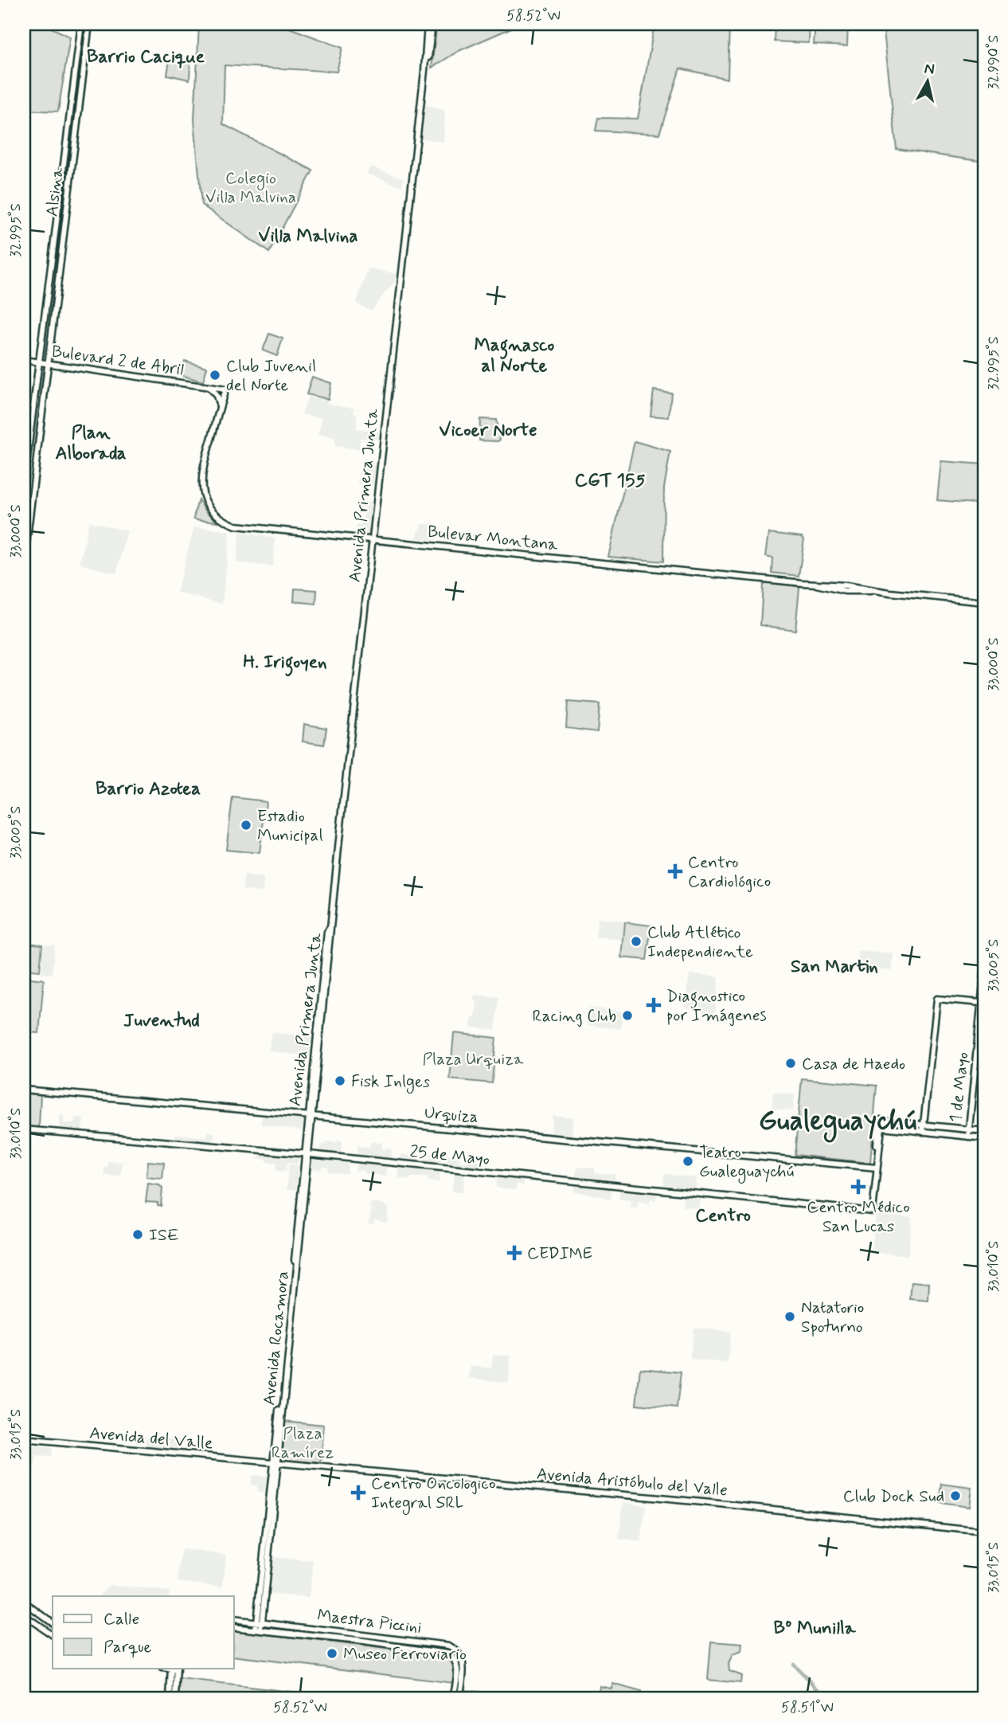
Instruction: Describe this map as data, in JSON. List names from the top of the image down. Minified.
{"streets":{"main road":["Alsina","Bulevard 2 de Abril","Avenida Primera Junta","Bulevar Montana","1 de Mayo","Urquiza","25 de Mayo","Avenida Rocamora","Avenida del Valle","Avenida Aristóbulo del Valle","Maestra Piccini"]},"crossings":[["Alsina","Bulevard 2 de Abril"],["Bulevard 2 de Abril","Bulevar Montana"],["Avenida Primera Junta","Bulevar Montana"],["Avenida Primera Junta","Urquiza"],["Avenida Primera Junta","Avenida Rocamora"],["Urquiza","25 de Mayo"],["Urquiza","Avenida Rocamora"],["25 de Mayo","Avenida Rocamora"],["Avenida Rocamora","Avenida del Valle"],["Avenida Rocamora","Avenida Aristóbulo del Valle"],["Avenida Rocamora","Maestra Piccini"],["Avenida del Valle","Avenida Aristóbulo del Valle"]],"districts":["Barrio Cacique","Villa Malvina","Magnasco al Norte","Vicoer Norte","Plan Alborada","CGT 155","H. Irigoyen","Barrio Azotea","San Martin","Juventud","Gualeguaychú","Centro","Bº Munilla"],"parks":["Colegio Villa Malvina","Plaza Urquiza","Plaza Ramírez"],"places":{"other":["Club Juvenil del Norte","Estadio Municipal","Club Atlético Independiente","Racing Club","Casa de Haedo","Fisk Inlges","Teatro Gualeguaychú","ISE","Natatorio Spoturno","Club Dock Sud","Museo Ferroviario"],"health":["Centro Cardiológico","Diagnostico por Imágenes","Centro Médico San Lucas","CEDIME","Centro Oncologico Integral SRL"]},"legend":["Calle","Parque"],"north":"top","coordinates":["58.52°W","32.990°S","32.995°S","33.000°S","33.005°S","33.010°S","33.015°S","58.51°W"]}
